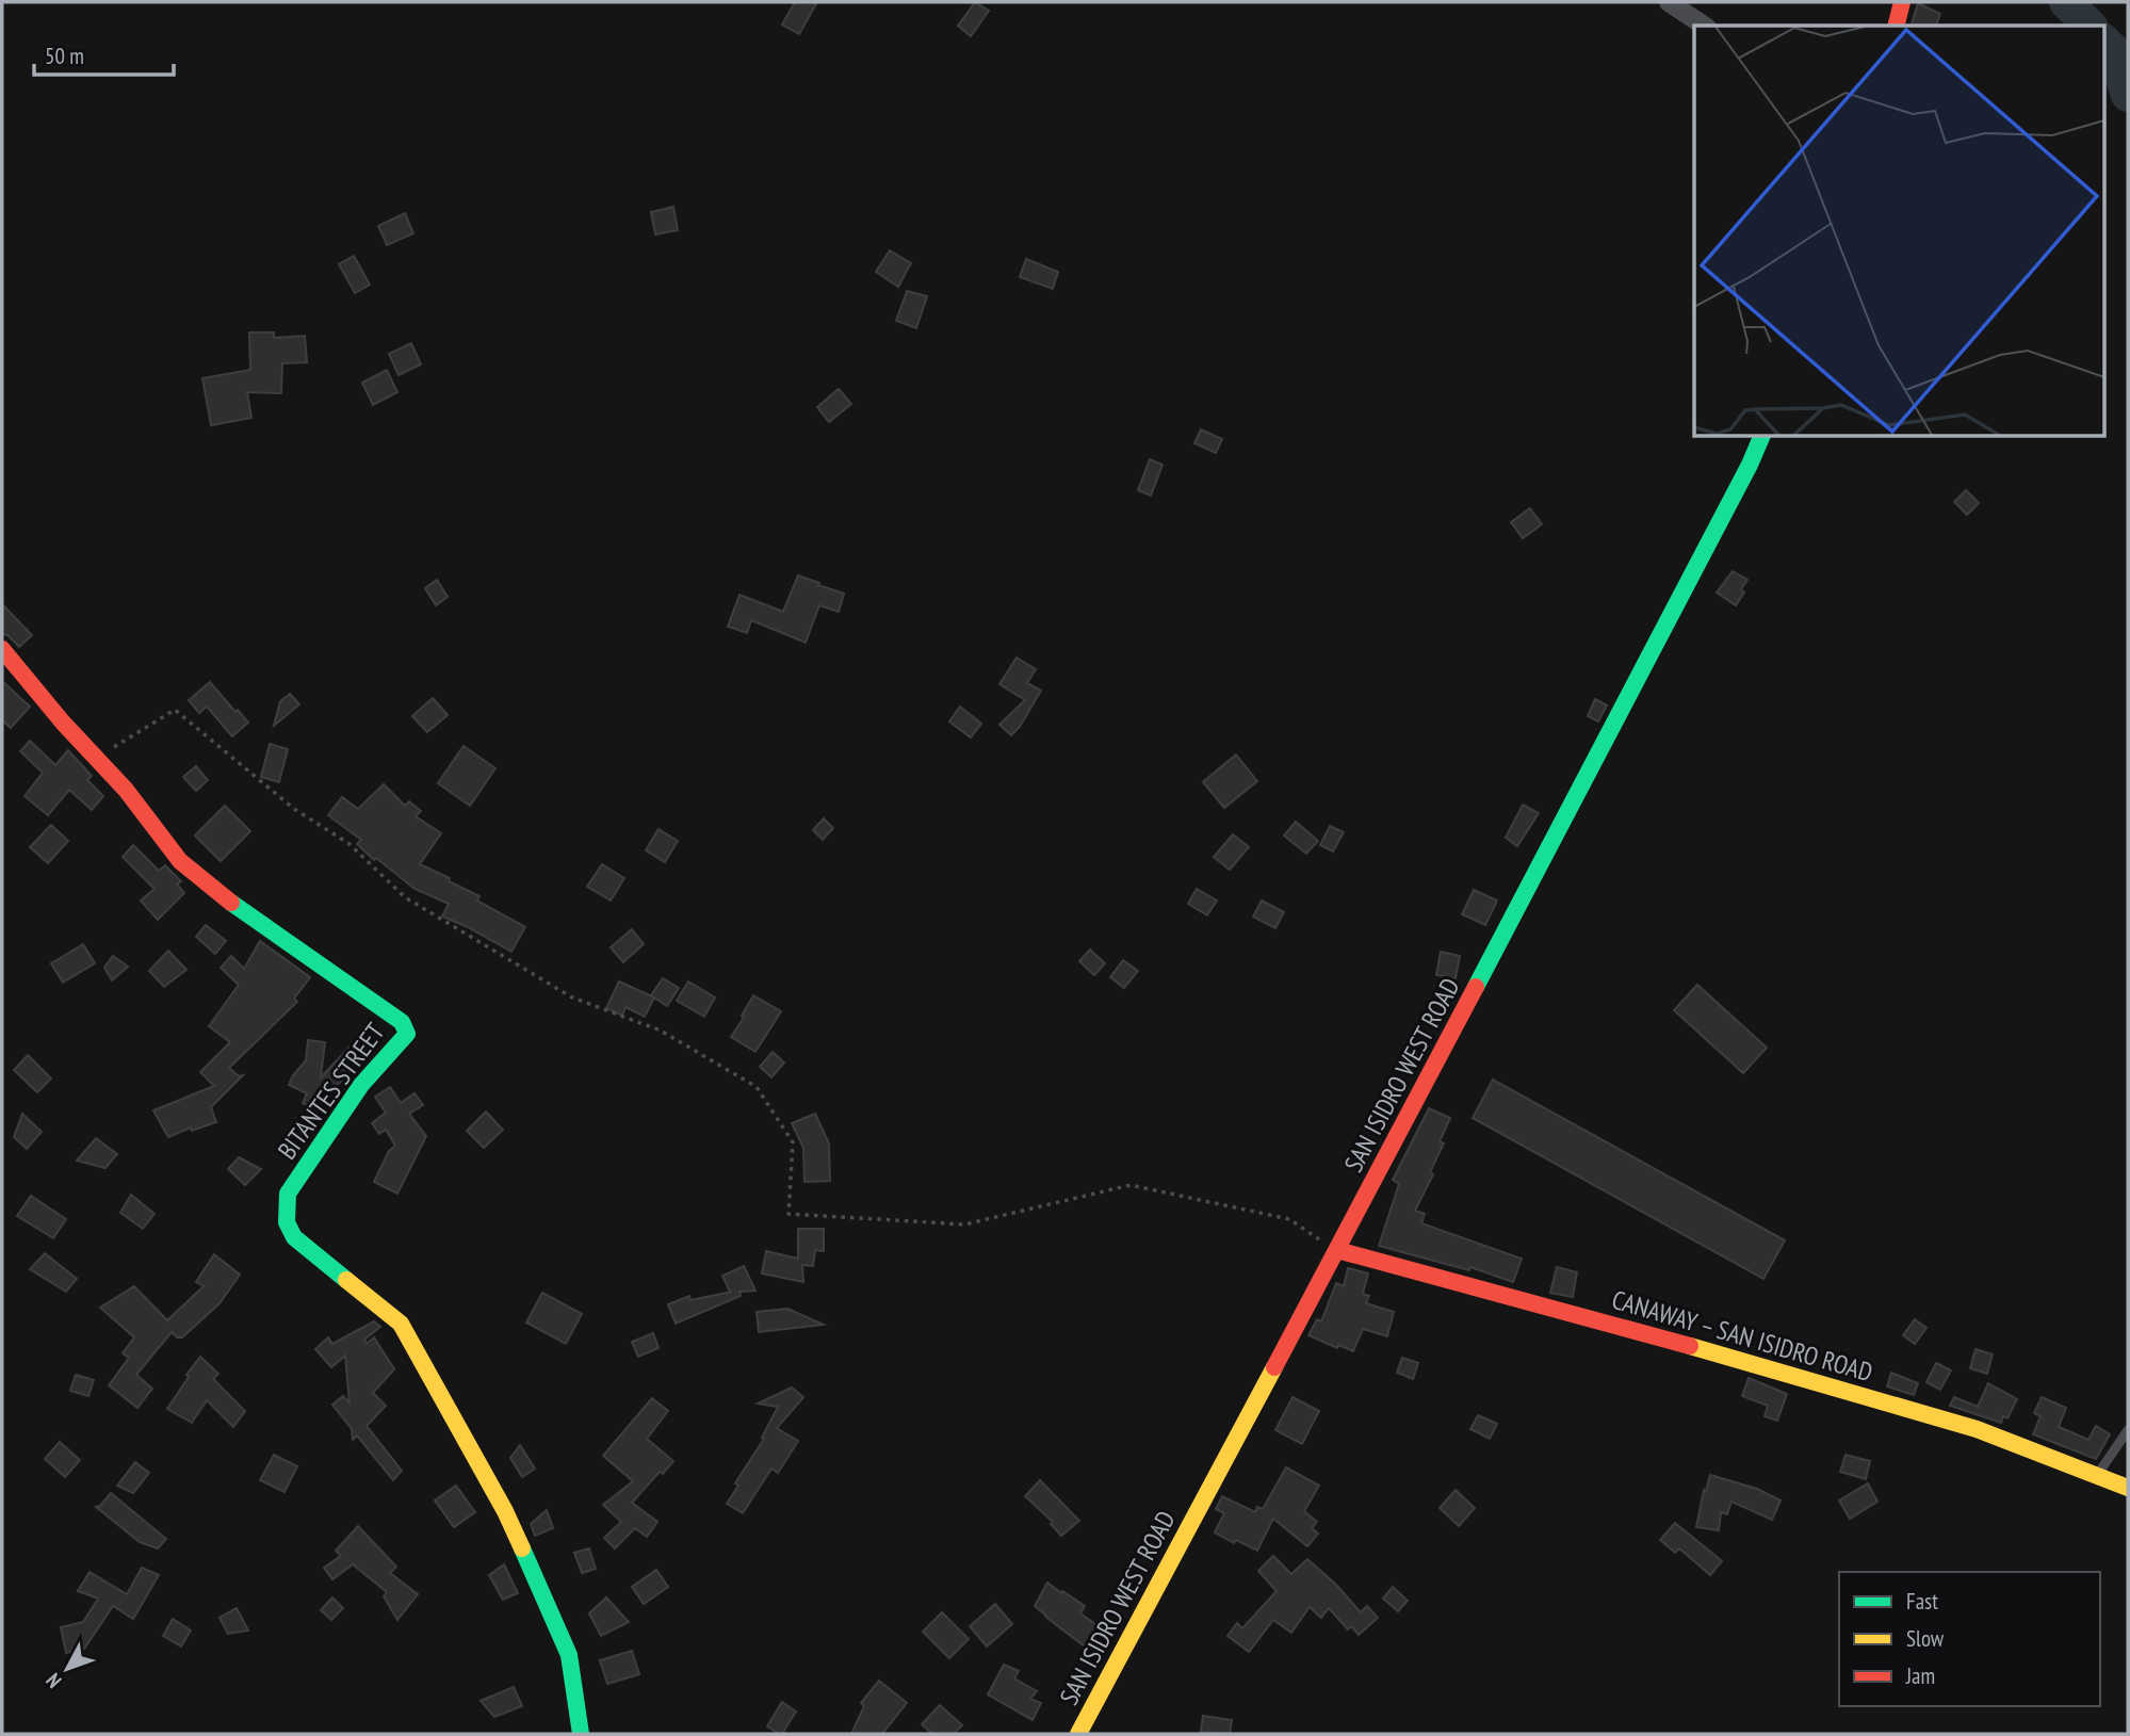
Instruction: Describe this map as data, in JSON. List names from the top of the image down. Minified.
{"streets":{"street":["SAN ISIDRO WEST ROAD","BITANTES STREET","CANAWAY – SAN ISIDRO ROAD"]},"crossings":[["SAN ISIDRO WEST ROAD","CANAWAY – SAN ISIDRO ROAD"]],"legend":["Fast","Slow","Jam"],"scale_bar":"50 m","north":"bottom left"}
